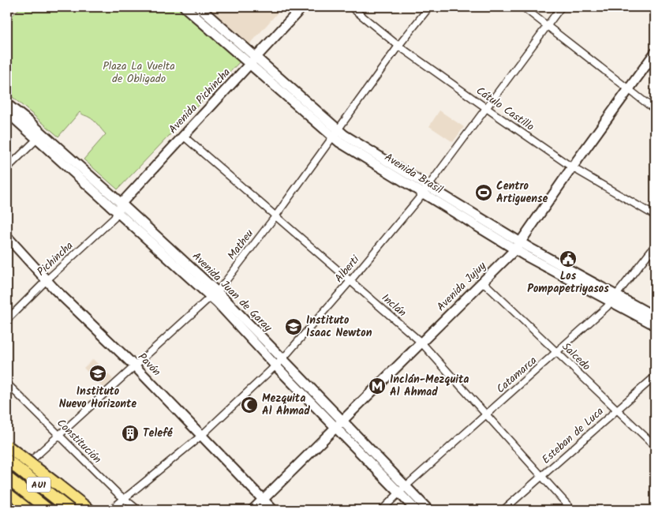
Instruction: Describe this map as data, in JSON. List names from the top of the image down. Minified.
{"streets":{"highway":["AU1"],"main road":["Avenida Pichincha","Avenida Brasil","Avenida Jujuy","Avenida Juan de Garay","Pavón"],"street":["Cátulo Castillo","Matheu","Pichincha","Alberti","Inclán","Salcedo","Catamarca","Esteban de Luca","Constitución"]},"crossings":[["Avenida Pichincha","Avenida Brasil"],["Avenida Pichincha","Pichincha"],["Avenida Pichincha","Avenida Juan de Garay"],["Avenida Pichincha","Inclán"],["Cátulo Castillo","Matheu"],["Cátulo Castillo","Alberti"],["Cátulo Castillo","Avenida Jujuy"],["Avenida Brasil","Matheu"],["Avenida Brasil","Alberti"],["Avenida Brasil","Avenida Jujuy"],["Avenida Brasil","Catamarca"],["Matheu","Avenida Juan de Garay"],["Matheu","Inclán"],["Matheu","Pavón"],["Matheu","Constitución"],["Pichincha","Avenida Juan de Garay"],["Pichincha","Pavón"],["Alberti","Avenida Juan de Garay"],["Alberti","Inclán"],["Alberti","Pavón"],["Alberti","Constitución"],["Avenida Jujuy","Avenida Juan de Garay"],["Avenida Jujuy","Inclán"],["Avenida Jujuy","Salcedo"],["Avenida Jujuy","Pavón"],["Avenida Juan de Garay","Catamarca"],["Inclán","Catamarca"],["Inclán","Esteban de Luca"],["Salcedo","Catamarca"],["Salcedo","Esteban de Luca"]],"parks":["Plaza La Vuelta de Obligado"],"places":{"sports":["Centro Artiguense"],"public building":["Los Pompapetriyasos"],"school or university":["Instituto Isaac Newton","Instituto Nuevo Horizonte"],"metro station":["Inclán-Mezquita Al Ahmad"],"mosque":["Mezquita Al Ahmad"],"building":["Telefé"]}}
